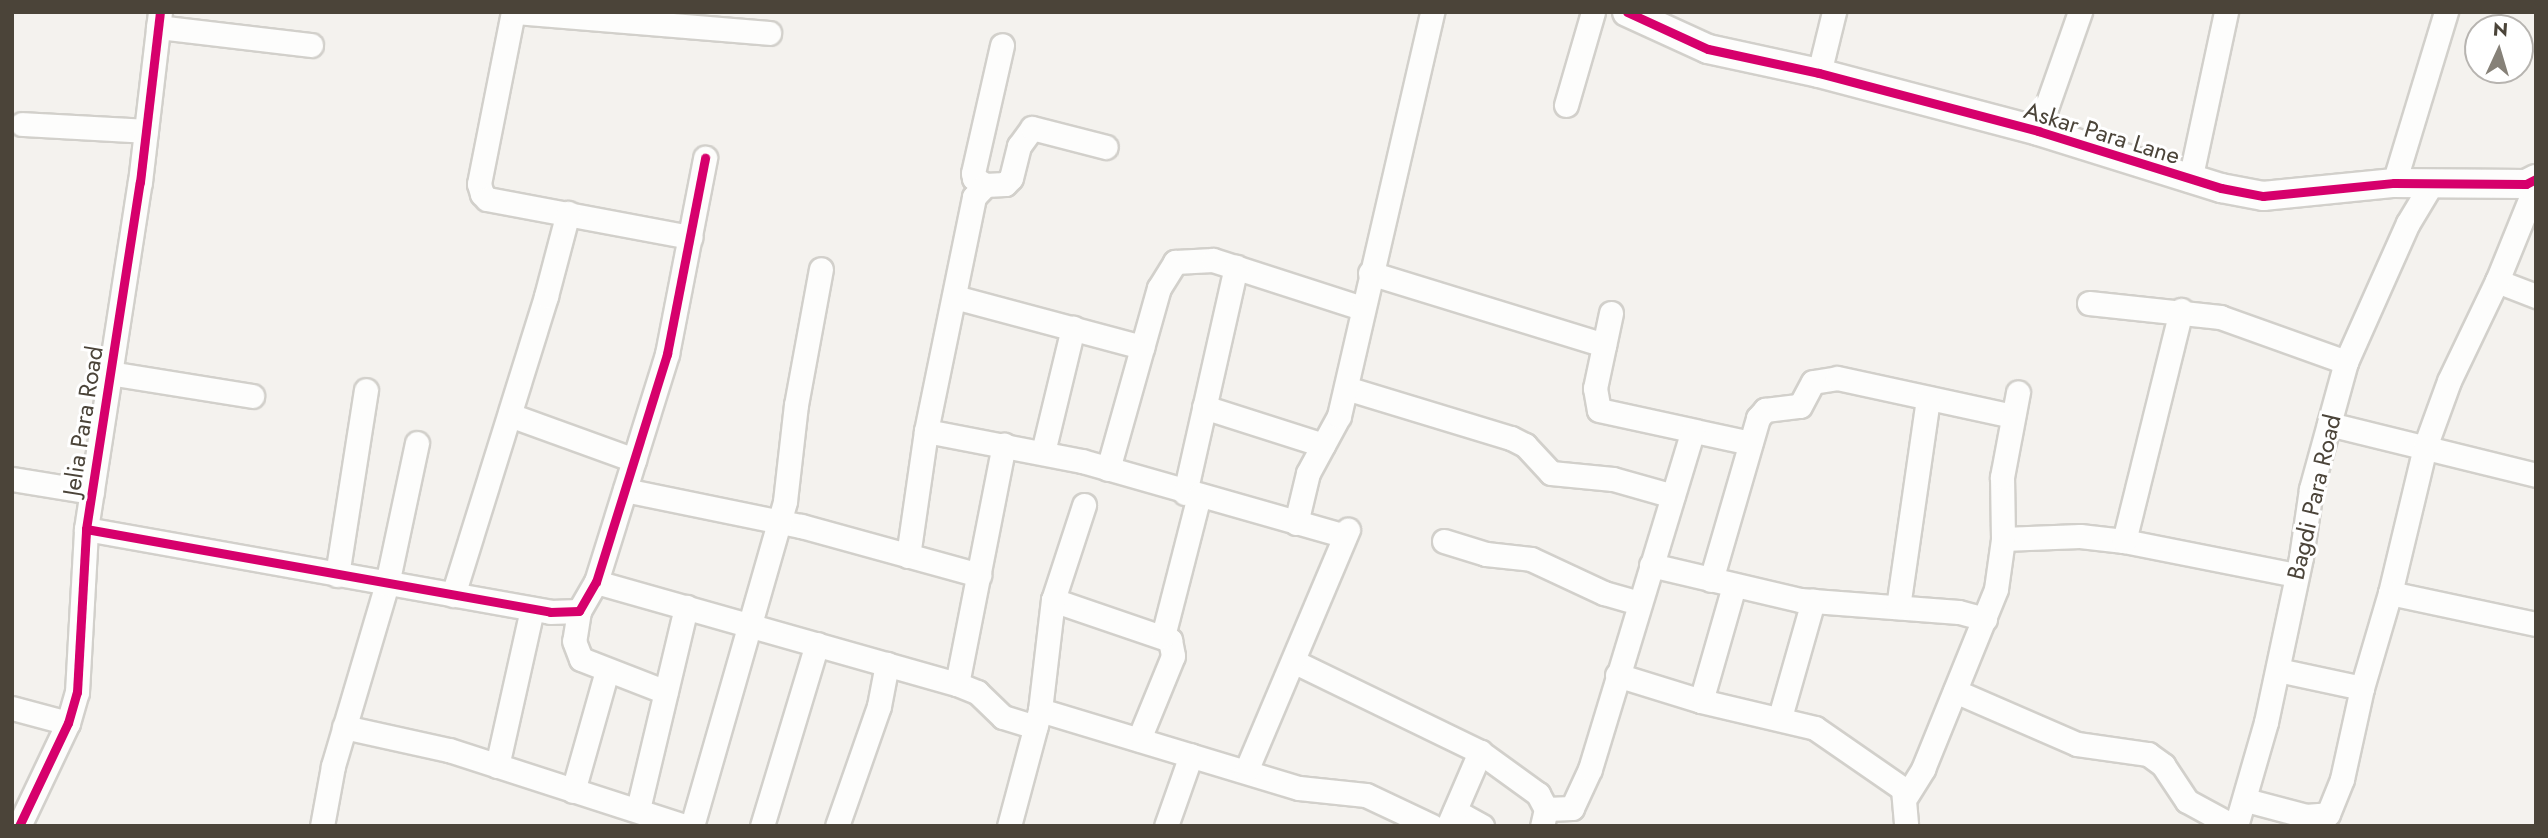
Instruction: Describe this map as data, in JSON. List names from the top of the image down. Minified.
{"streets":{"street":["Askar Para Lane","Jelia Para Road","Bagdi Para Road"]},"crossings":[["Askar Para Lane","Bagdi Para Road"]],"north":"top"}
